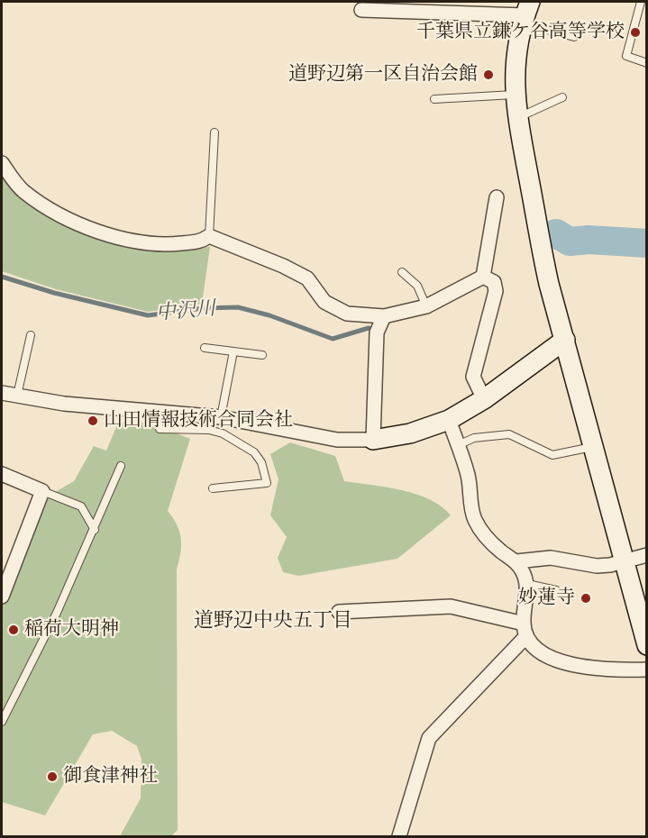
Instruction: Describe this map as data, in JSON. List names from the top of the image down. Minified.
{"districts":["道野辺中央五丁目"],"water":["中沢川"],"places":["千葉県立鎌ケ谷高等学校","道野辺第一区自治会館","山田情報技術合同会社","妙蓮寺","稲荷大明神","御食津神社"]}
